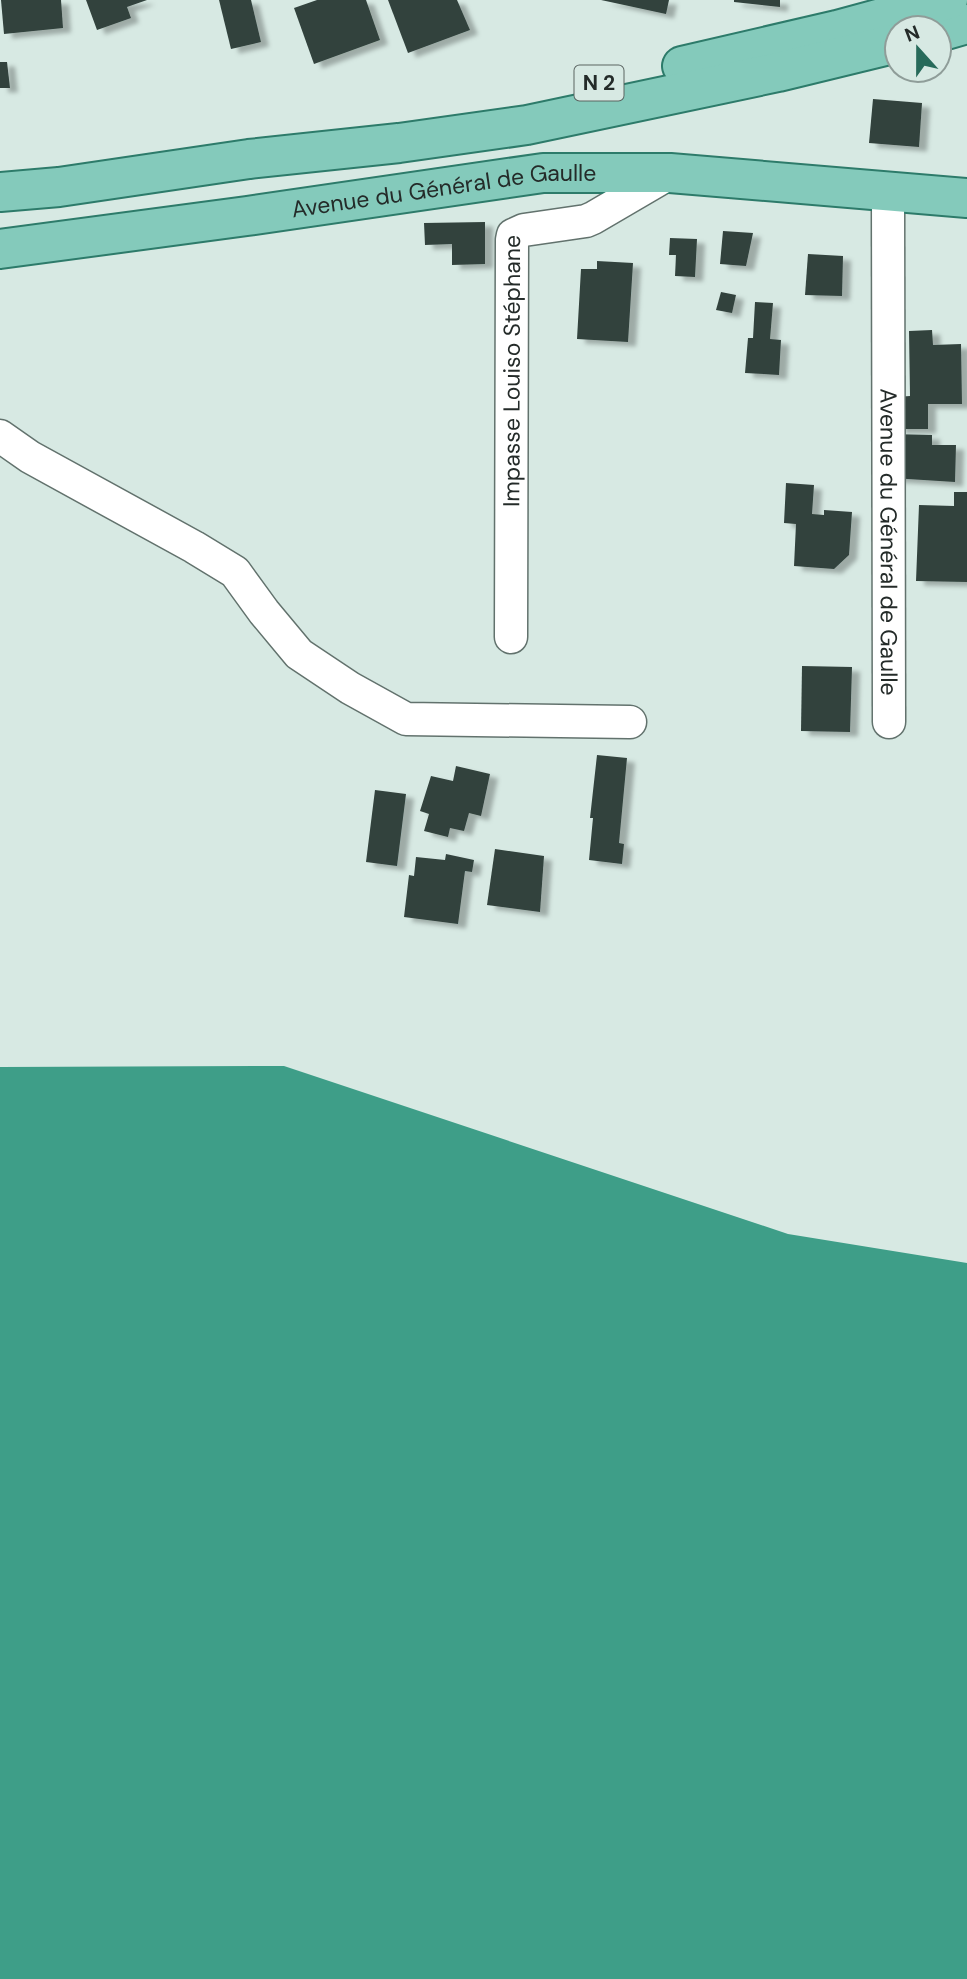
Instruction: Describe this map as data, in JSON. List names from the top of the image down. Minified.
{"streets":{"main road":["N 2","Avenue du Général de Gaulle"],"street":["Impasse Louiso Stéphane"]},"crossings":[["Avenue du Général de Gaulle","Impasse Louiso Stéphane"]],"north":"top"}
